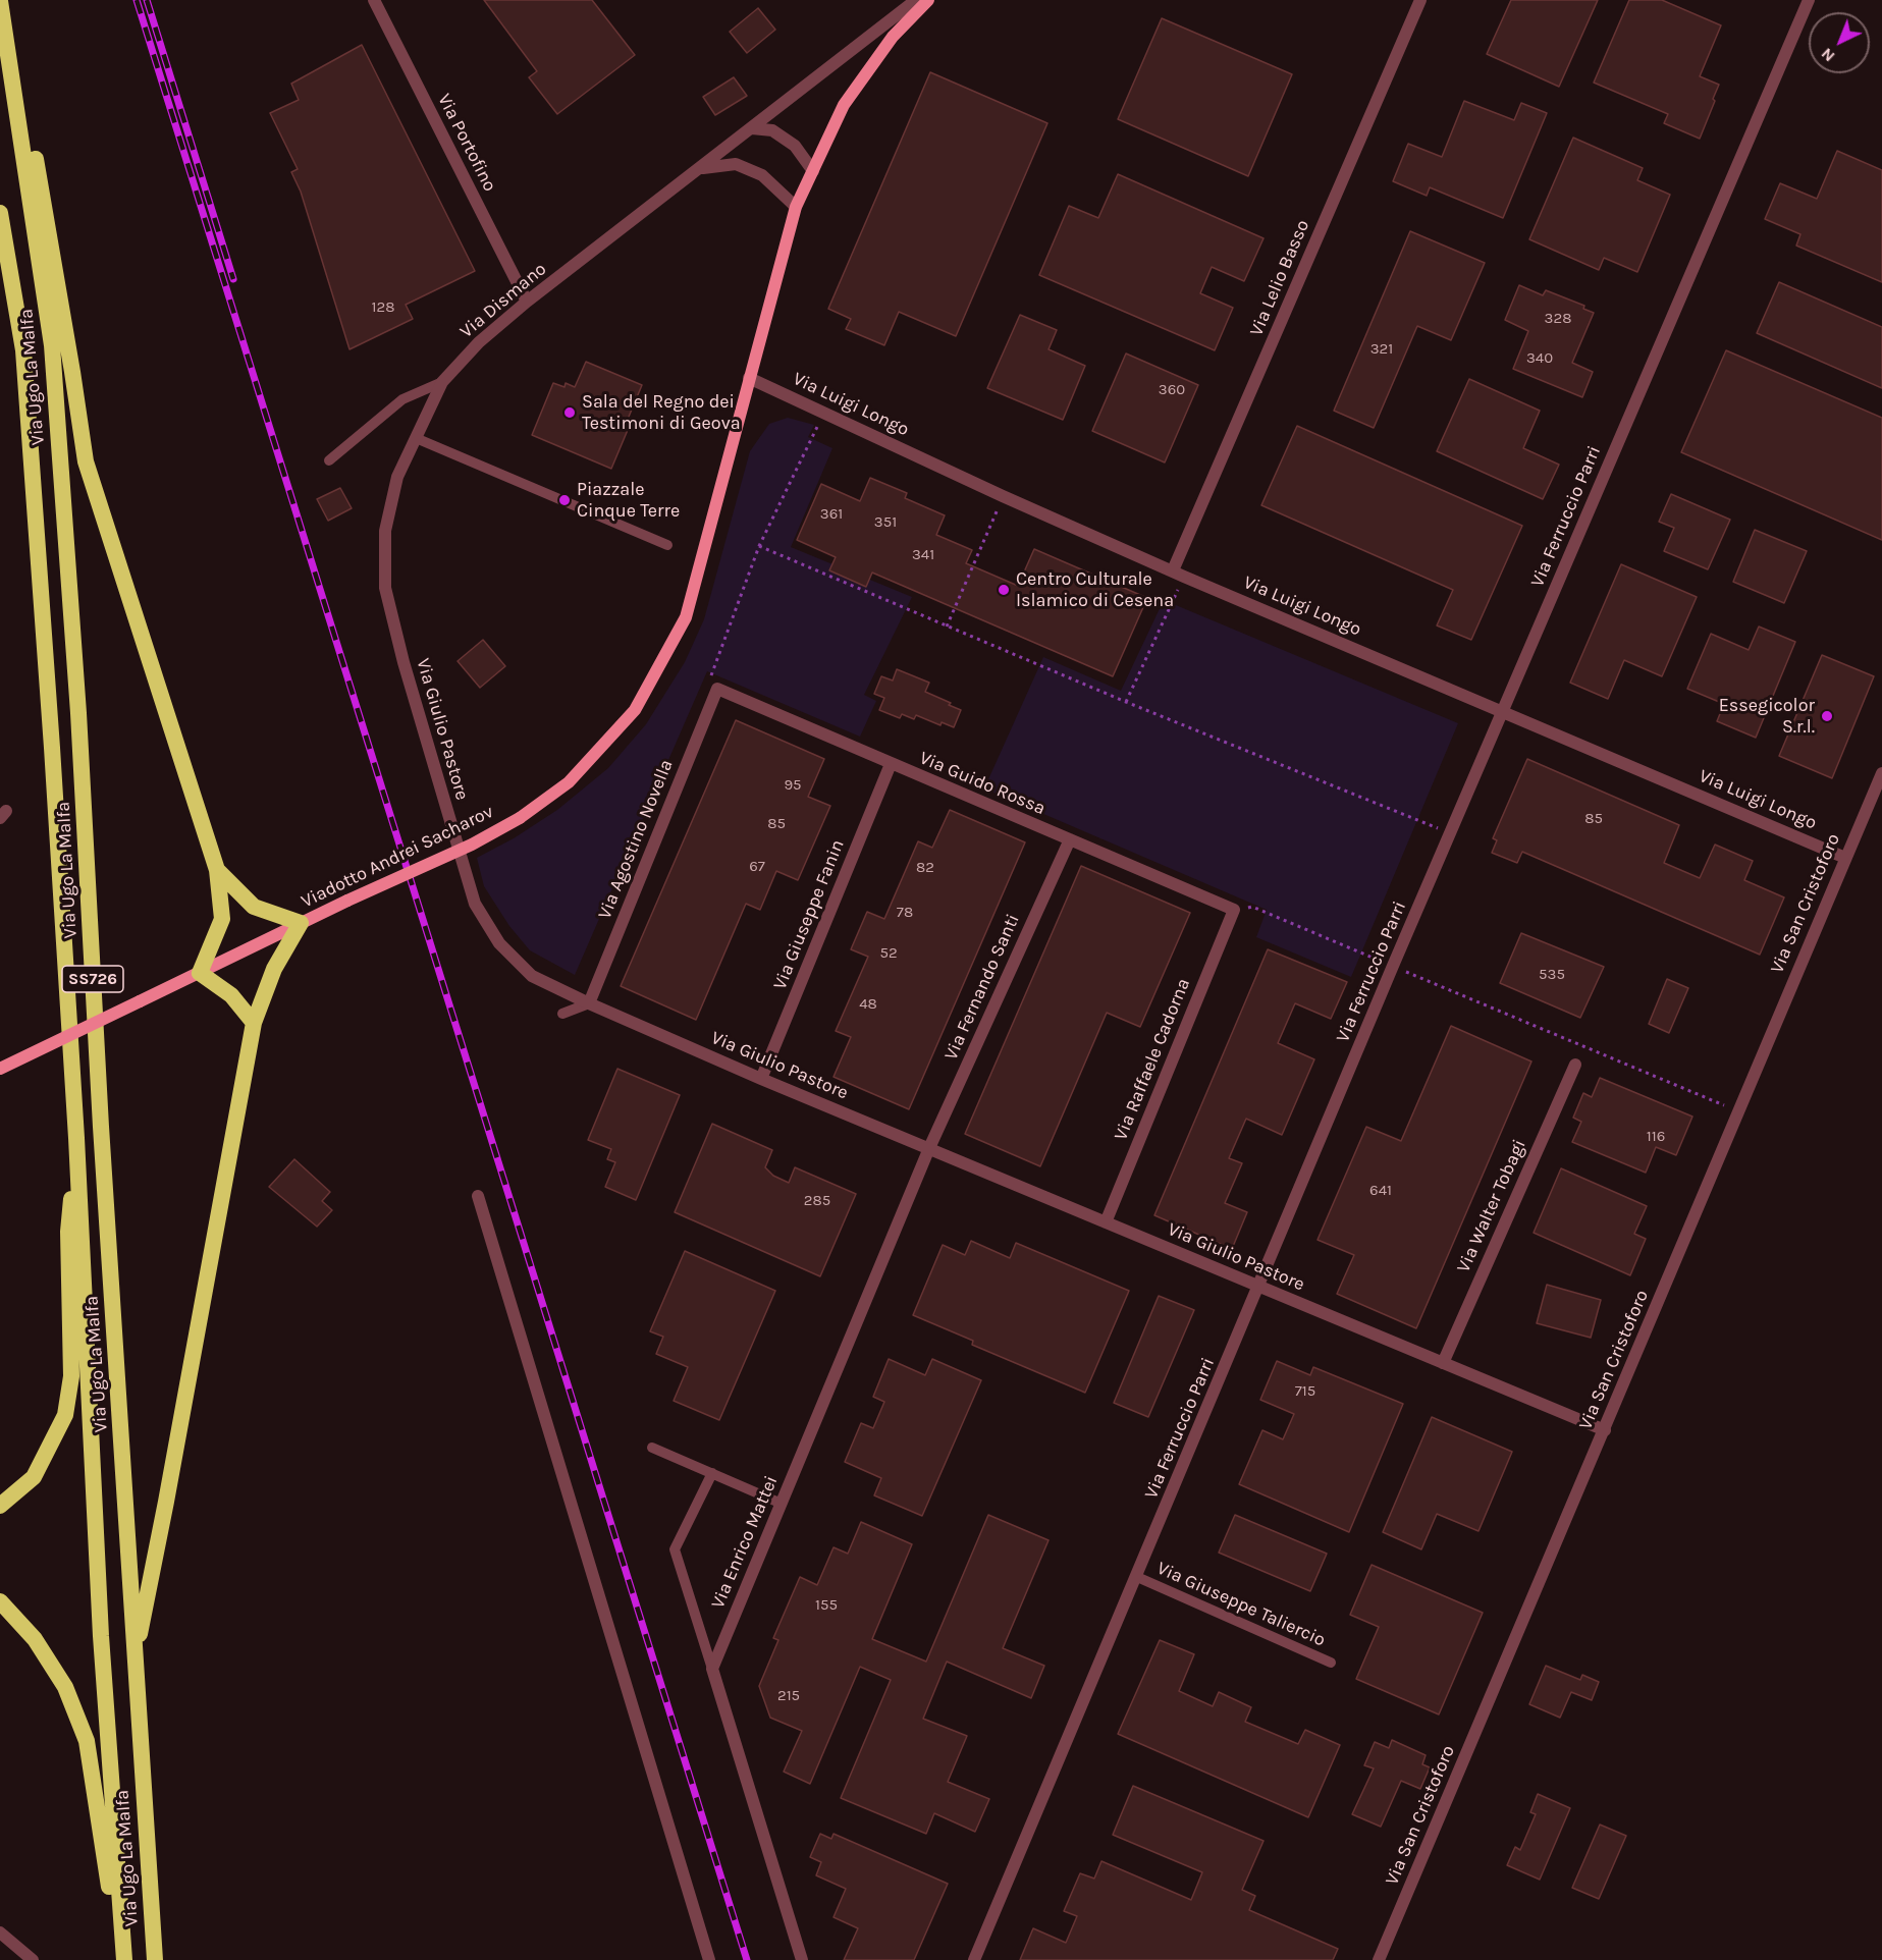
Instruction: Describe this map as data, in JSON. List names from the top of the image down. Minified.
{"streets":{"highway":["Via Ugo La Malfa","SS726"],"main road":["Viadotto Andrei Sacharov"],"street":["Via Portofino","Via Lelio Basso","Via Dismano","Via Luigi Longo","Via Ferruccio Parri","Via Giulio Pastore","Via Guido Rossa","Via Agostino Novella","Via San Cristoforo","Via Giuseppe Fanin","Via Fernando Santi","Via Raffaele Cadorna","Via Walter Tobagi","Via Enrico Mattei"],"lane":["Via Giuseppe Taliercio"]},"crossings":[["Via Portofino","Via Dismano"],["Via Lelio Basso","Via Luigi Longo"],["Via Dismano","Via Giulio Pastore"],["Via Luigi Longo","Via Ferruccio Parri"],["Via Luigi Longo","Viadotto Andrei Sacharov"],["Via Luigi Longo","Via San Cristoforo"],["Via Ferruccio Parri","Via Giulio Pastore"],["Via Ferruccio Parri","Via Giuseppe Taliercio"],["Via Giulio Pastore","Via Agostino Novella"],["Via Giulio Pastore","Via San Cristoforo"],["Via Giulio Pastore","Via Giuseppe Fanin"],["Via Giulio Pastore","Via Fernando Santi"],["Via Giulio Pastore","Via Raffaele Cadorna"],["Via Giulio Pastore","Via Walter Tobagi"],["Via Giulio Pastore","Via Enrico Mattei"],["Via Guido Rossa","Via Agostino Novella"],["Via Guido Rossa","Via Giuseppe Fanin"],["Via Guido Rossa","Via Fernando Santi"],["Via Guido Rossa","Via Raffaele Cadorna"],["Via Fernando Santi","Via Enrico Mattei"]],"places":["Sala del Regno dei Testimoni di Geova","Piazzale Cinque Terre","Centro Culturale Islamico di Cesena","Essegicolor S.r.l."],"house_numbers":["128","328","321","340","360","361","351","341","95","85","85","67","82","78","52","535","48","116","641","285","715","155","215"],"north":"bottom left"}
